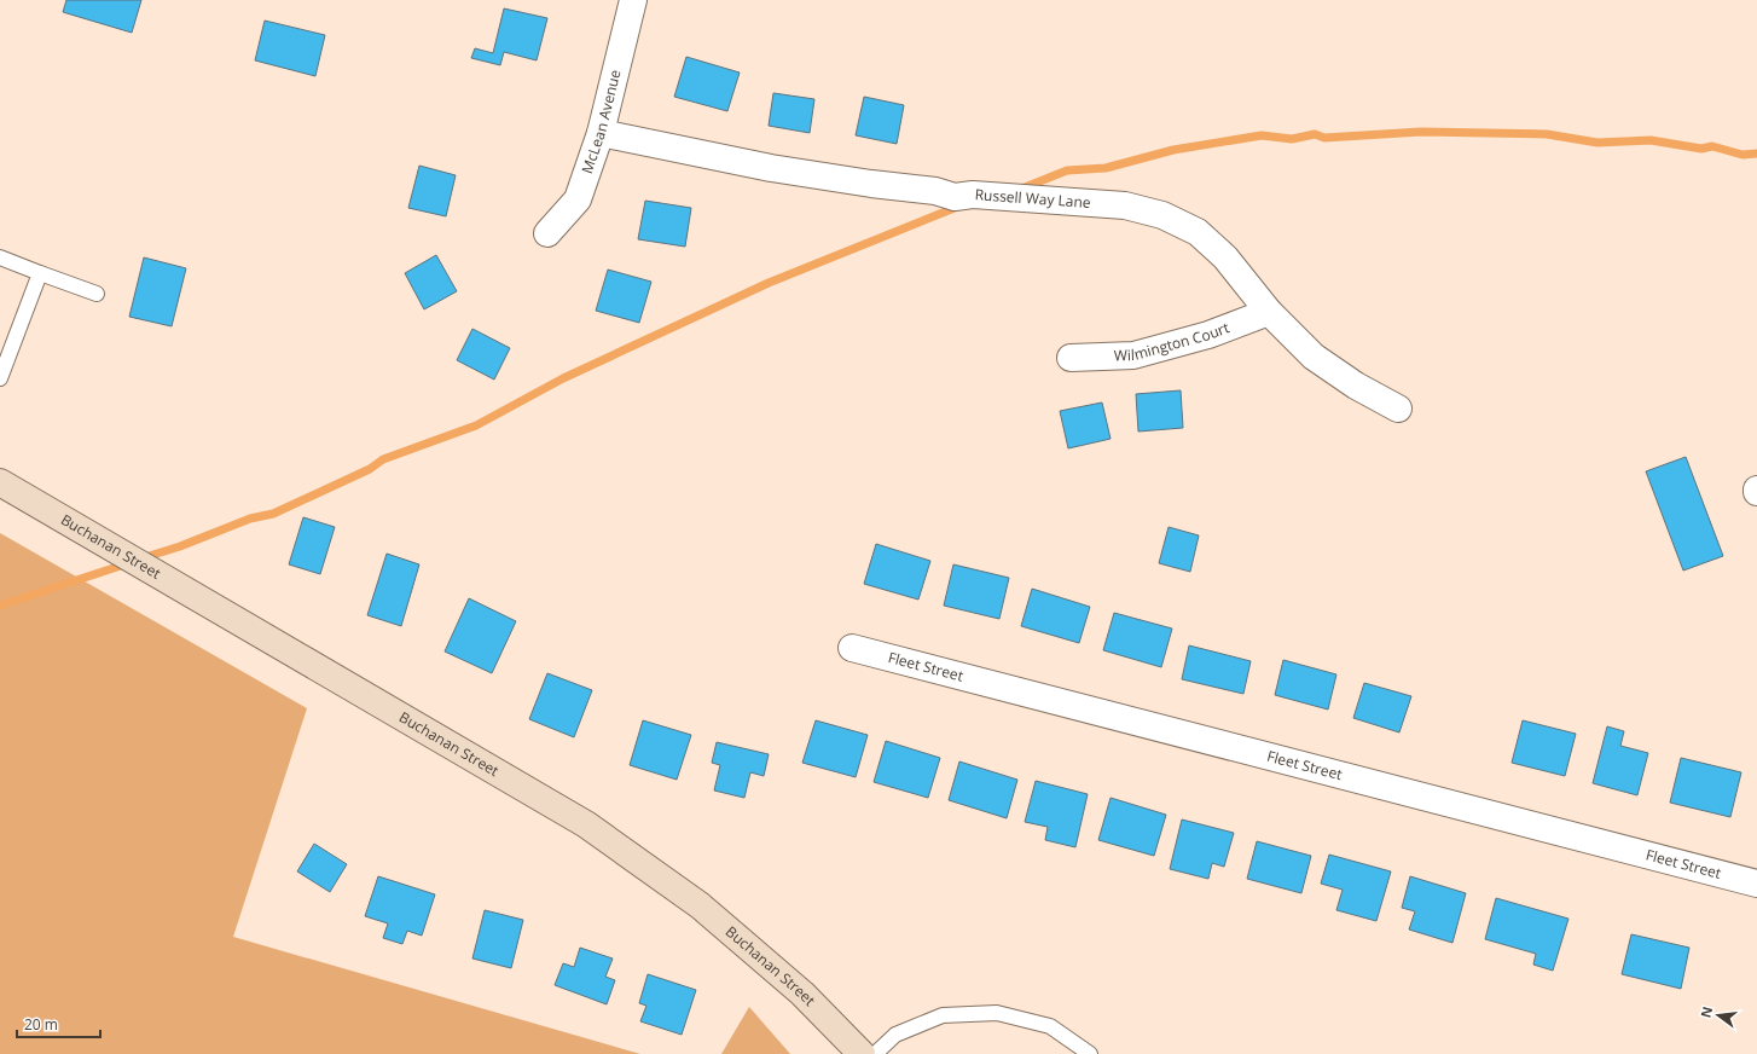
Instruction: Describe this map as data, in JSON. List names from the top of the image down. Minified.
{"streets":{"street":["McLean Avenue","Russell Way Lane","Wilmington Court","Buchanan Street","Fleet Street"]},"crossings":[["McLean Avenue","Russell Way Lane"],["Russell Way Lane","Wilmington Court"]],"scale_bar":"20 m","north":"left"}
